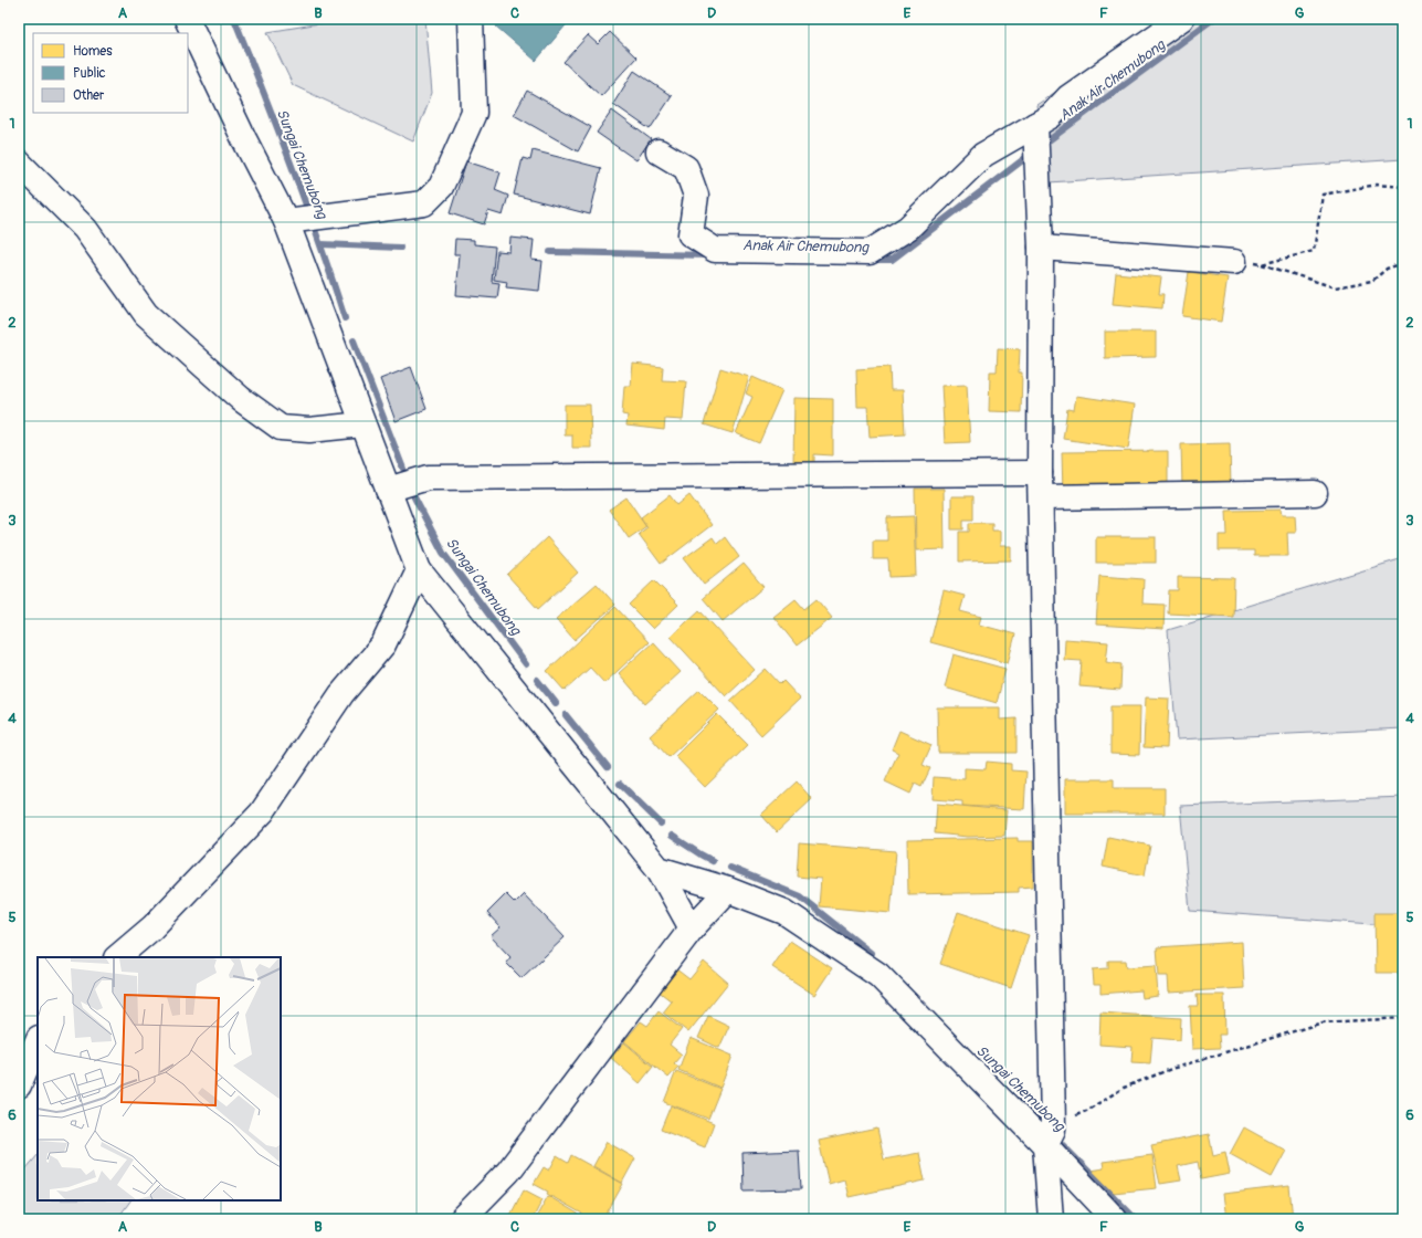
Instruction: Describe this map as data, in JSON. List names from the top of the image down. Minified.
{"water":["Anak Air Chemubong","Sungai Chemubong"],"legend":["Homes","Public","Other"],"grid":{"columns":["A","B","C","D","E","F","G"],"rows":["1","2","3","4","5","6"]}}
